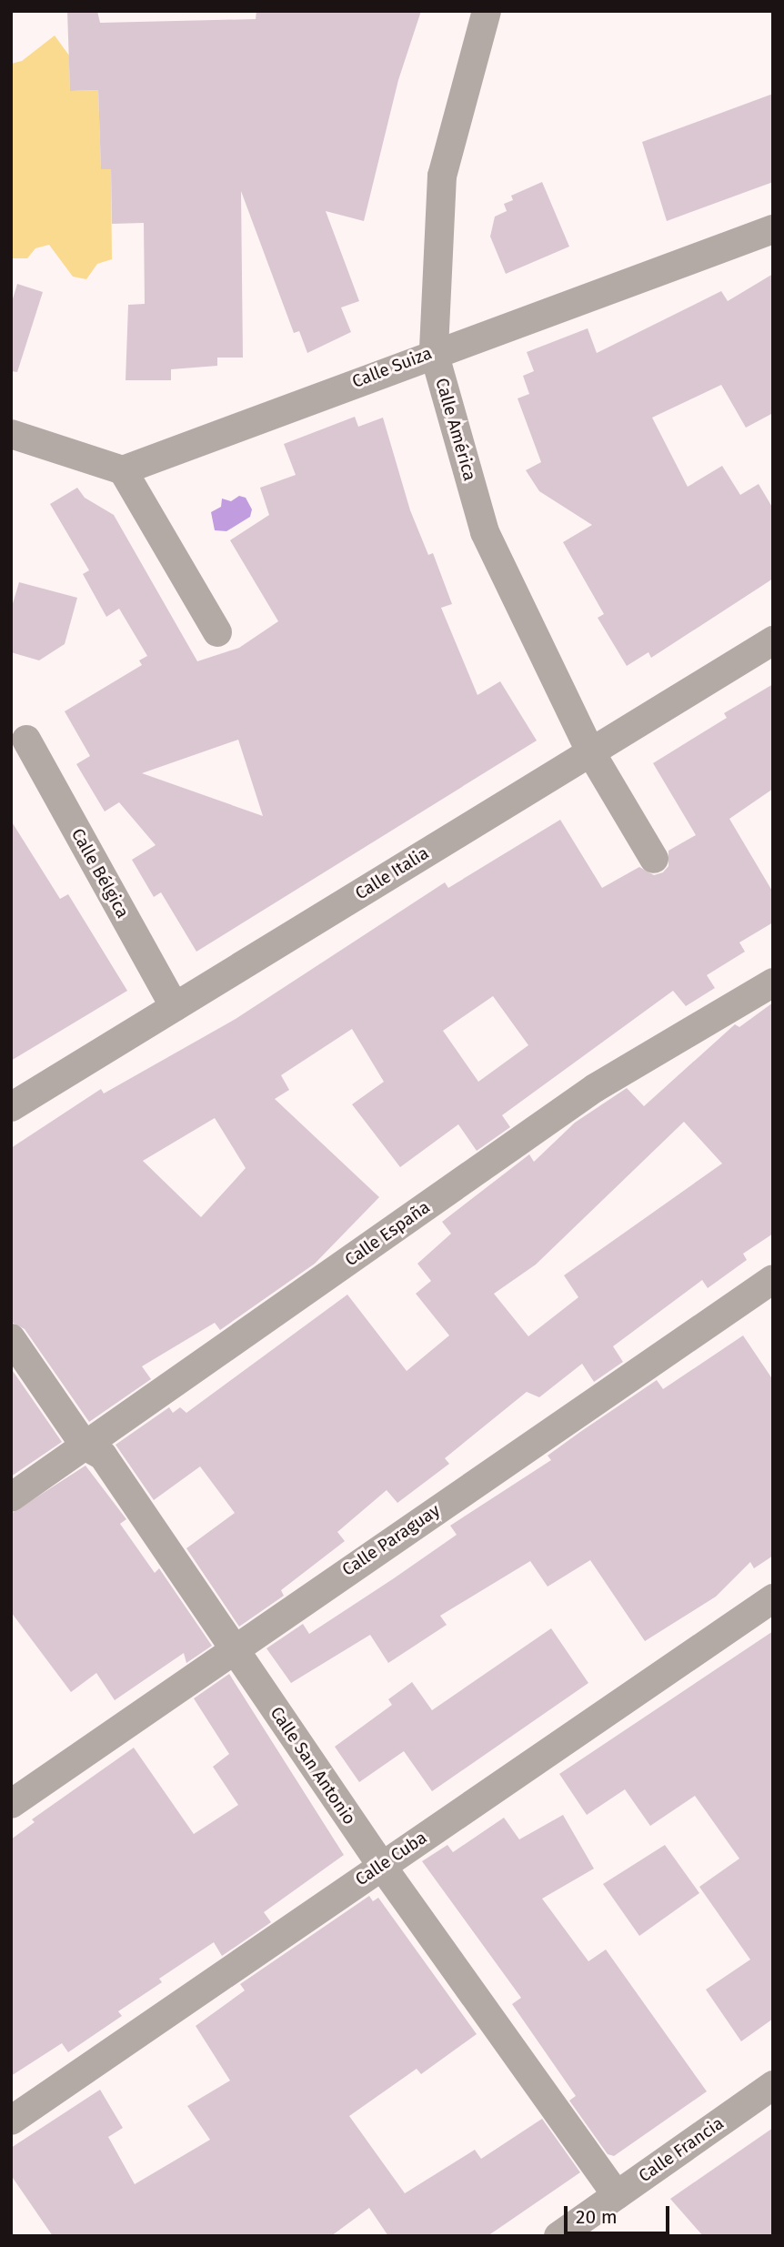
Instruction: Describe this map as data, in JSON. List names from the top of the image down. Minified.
{"streets":{"street":["Calle Suiza","Calle América","Calle Bélgica","Calle Italia","Calle España","Calle Paraguay","Calle San Antonio","Calle Cuba","Calle Francia"]},"crossings":[["Calle Suiza","Calle América"],["Calle América","Calle Italia"],["Calle Bélgica","Calle Italia"],["Calle España","Calle San Antonio"],["Calle Paraguay","Calle San Antonio"],["Calle San Antonio","Calle Cuba"],["Calle San Antonio","Calle Francia"]],"scale_bar":"20 m"}
